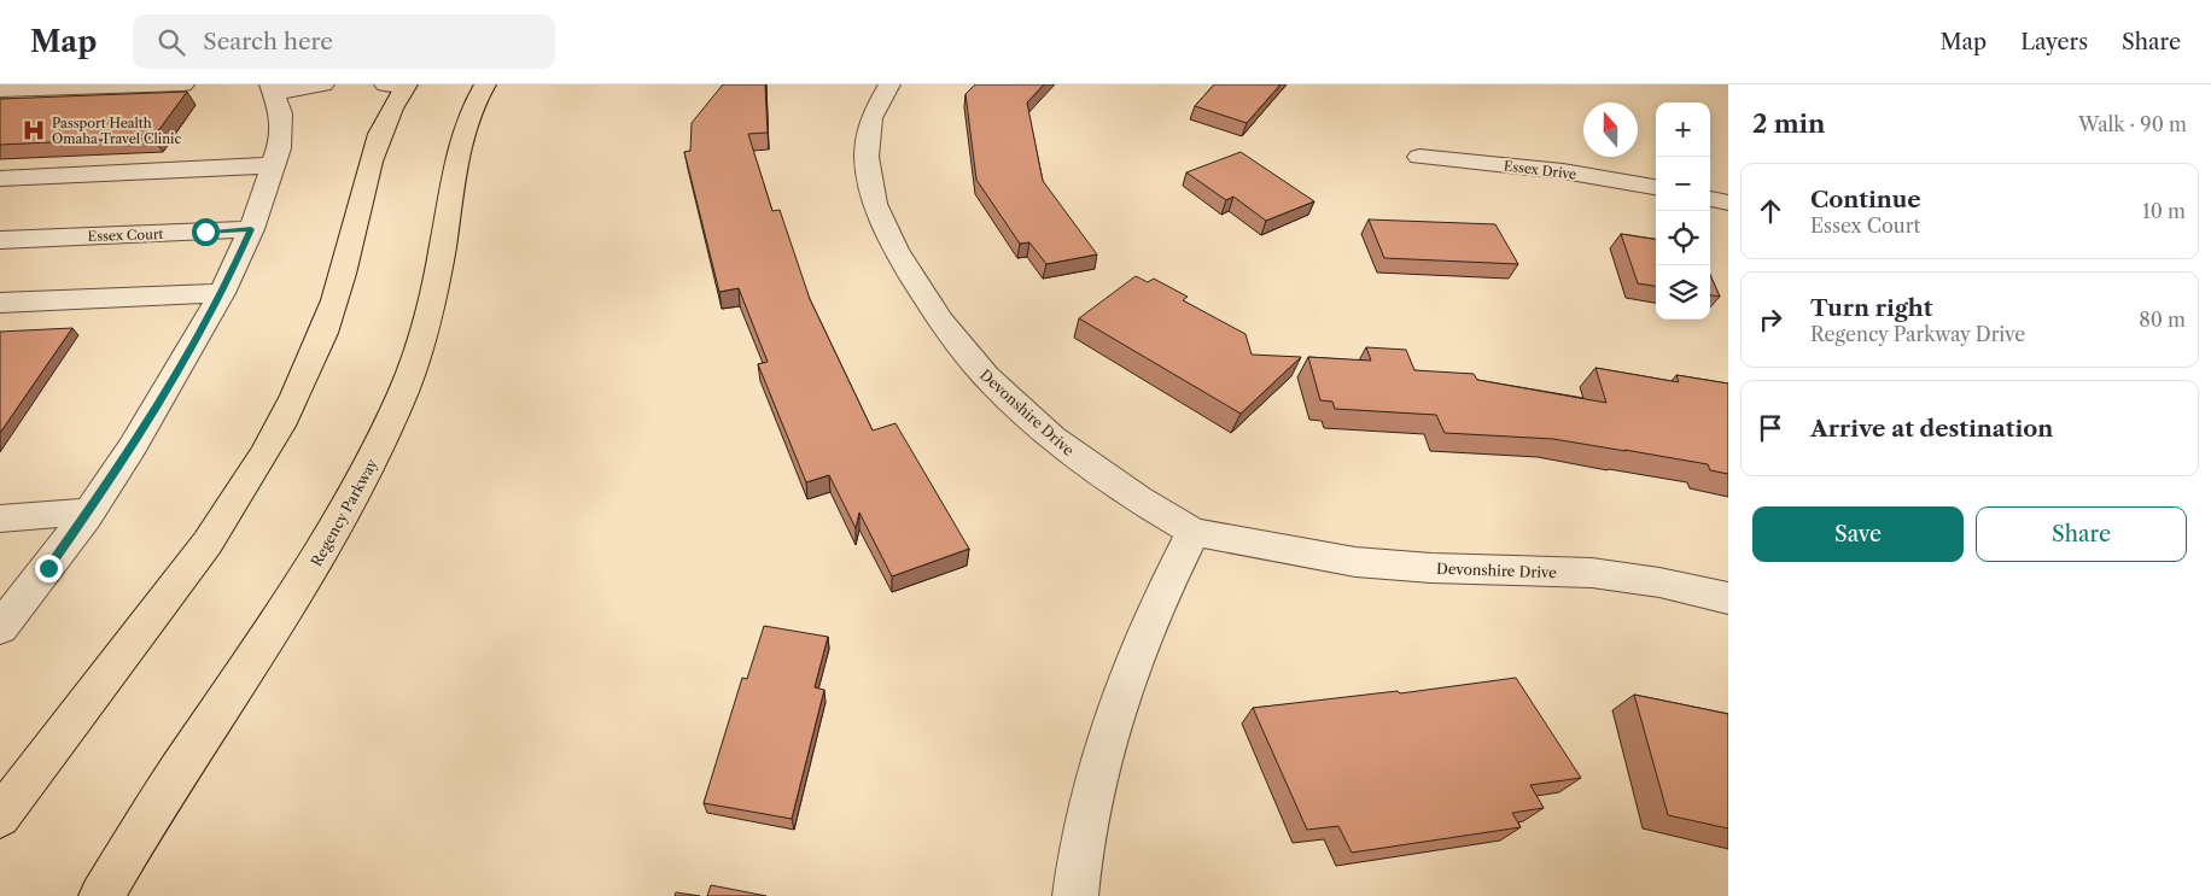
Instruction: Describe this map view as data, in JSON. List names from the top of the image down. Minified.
{"streets":{"main road":["Regency Parkway"],"street":["Essex Drive","Essex Court","Devonshire Drive"]},"places":{"hospital":["Passport Health Omaha Travel Clinic"]},"north":"top","page":{"header":"Map","search":"Search here","nav":["Map","Layers","Share"],"heading":["2 min","Walk · 90 m"],"map_buttons":["+","−"],"list":[["Continue","Essex Court","10 m"],["Turn right","Regency Parkway Drive","80 m"],"Arrive at destination"],"buttons":["Save","Share"]}}
